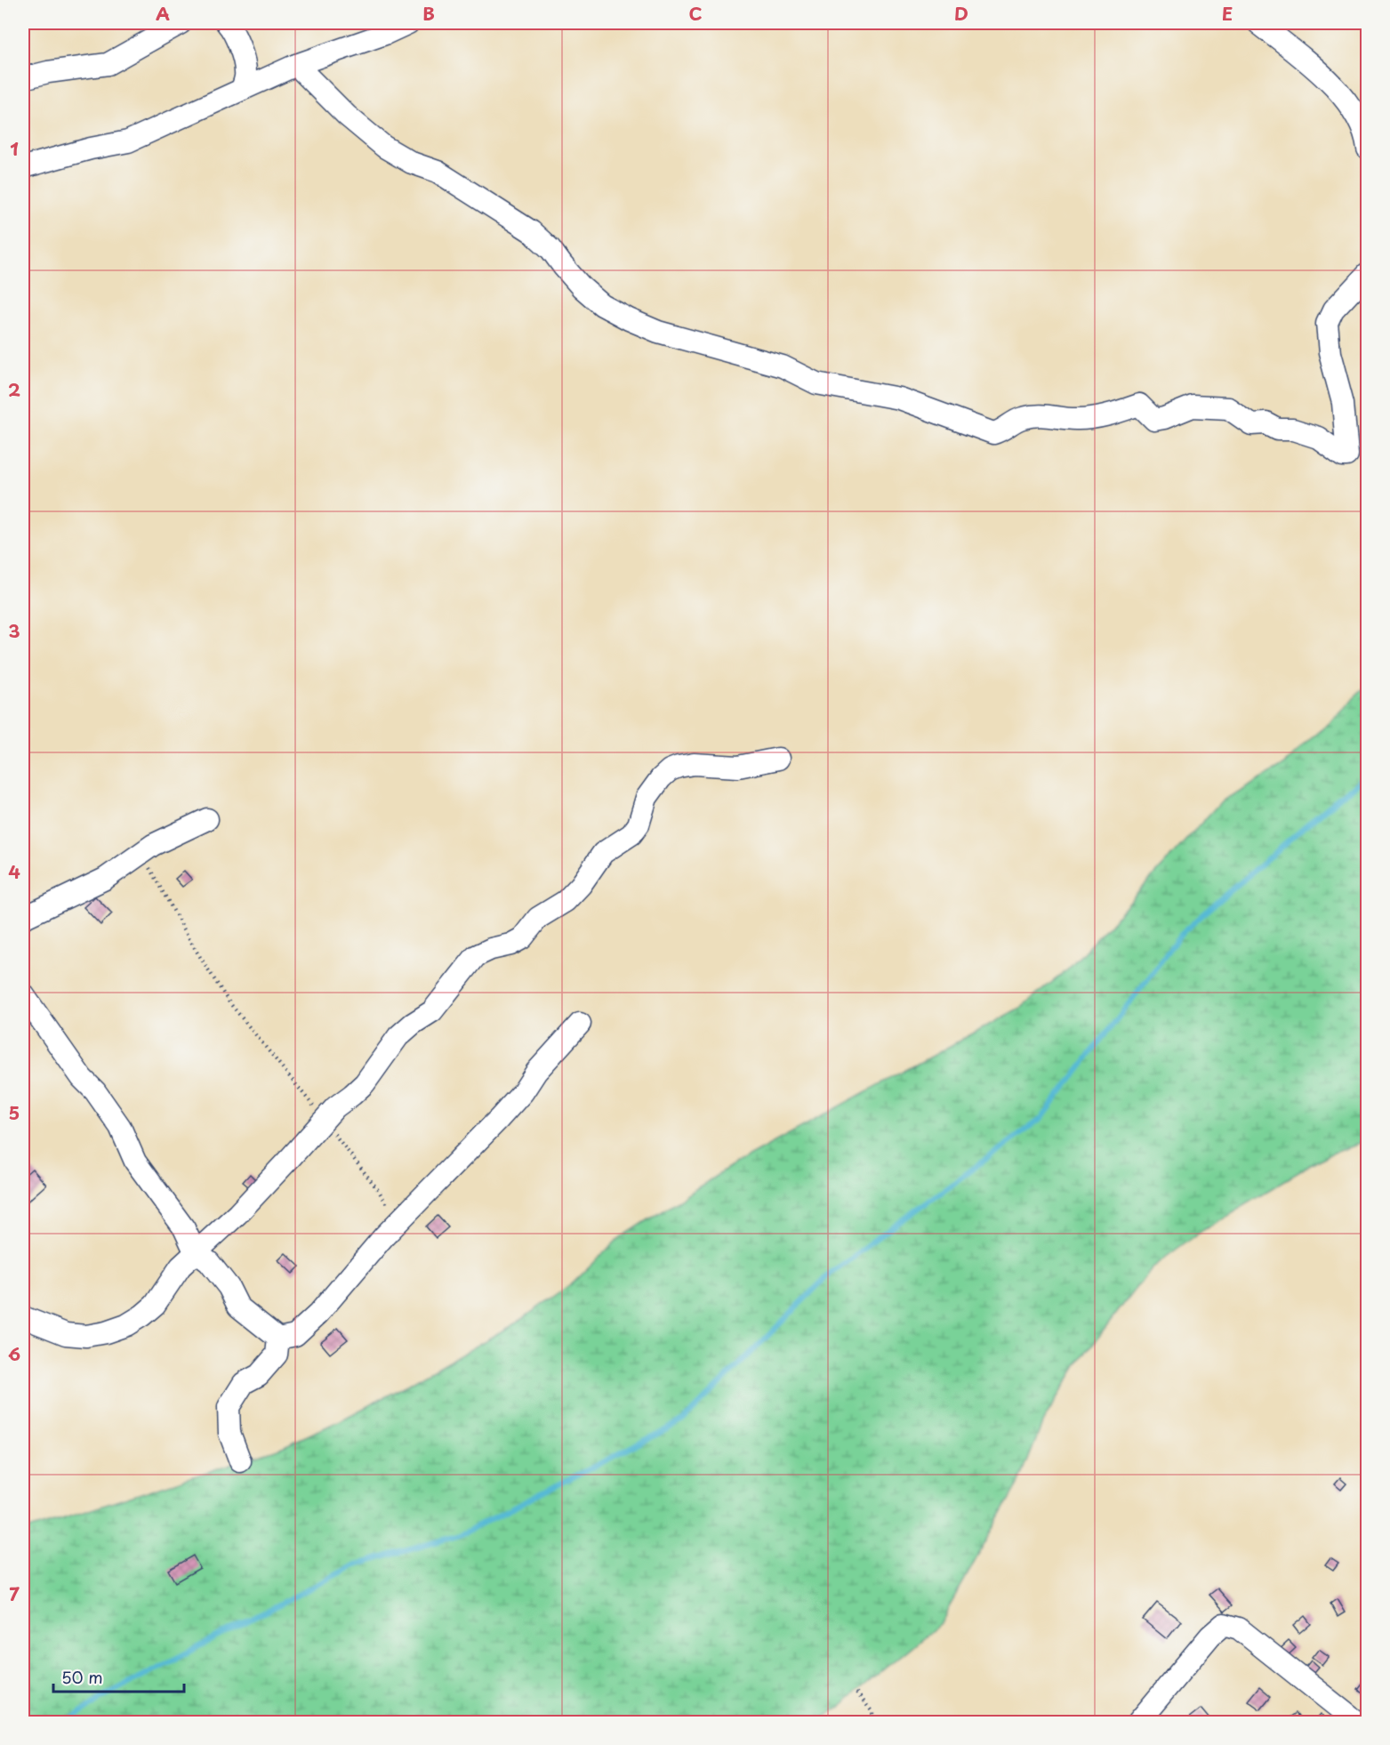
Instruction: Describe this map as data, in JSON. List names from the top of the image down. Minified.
{"scale_bar":"50 m","grid":{"columns":["A","B","C","D","E"],"rows":["1","2","3","4","5","6","7"]}}
